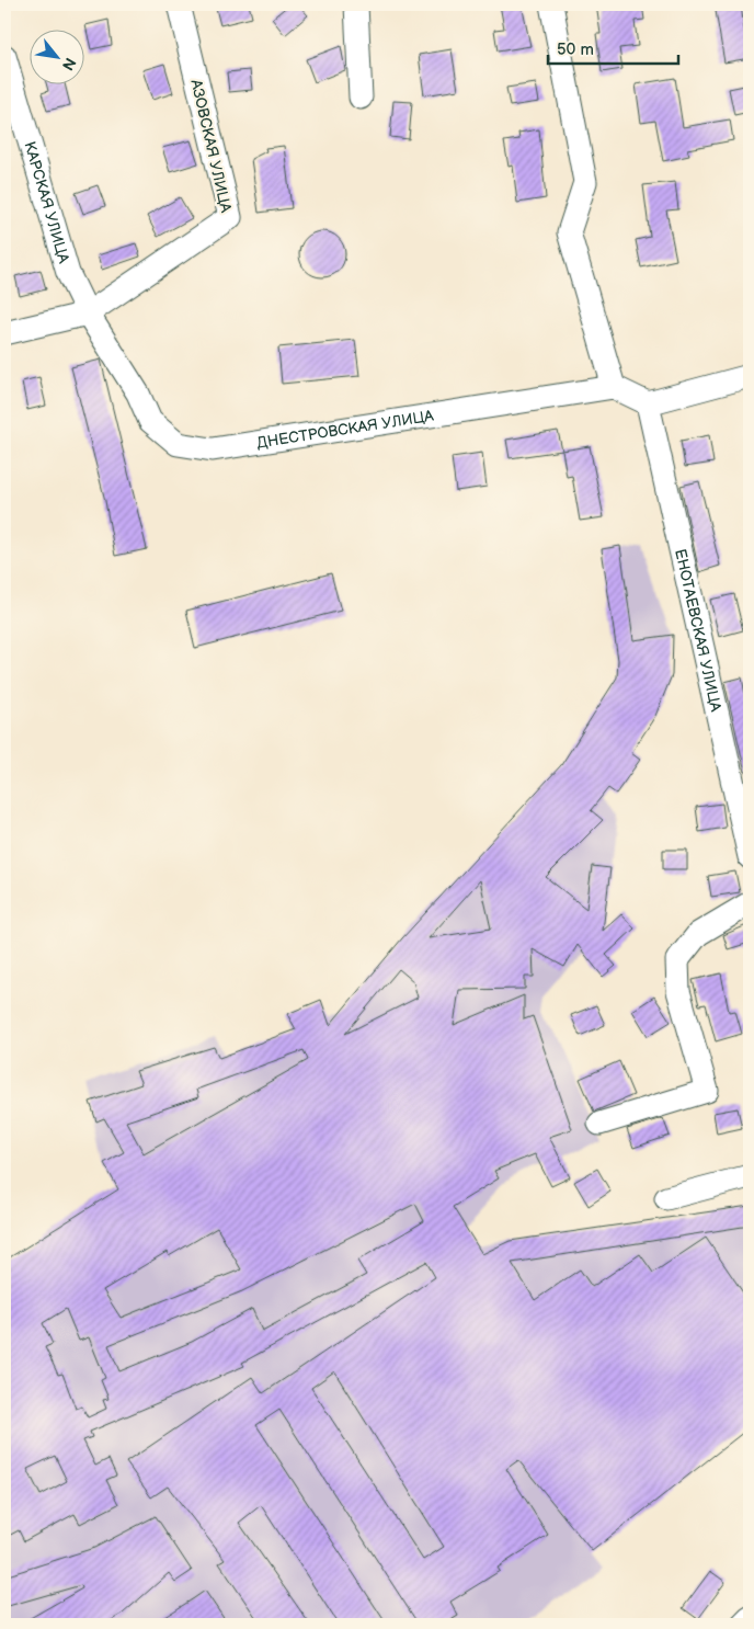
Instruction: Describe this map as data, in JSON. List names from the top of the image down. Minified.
{"streets":{"street":["АЗОВСКАЯ УЛИЦА","КАРСКАЯ УЛИЦА","ДНЕСТРОВСКАЯ УЛИЦА","ЕНОТАЕВСКАЯ УЛИЦА"]},"crossings":[["АЗОВСКАЯ УЛИЦА","КАРСКАЯ УЛИЦА"],["АЗОВСКАЯ УЛИЦА","ДНЕСТРОВСКАЯ УЛИЦА"],["КАРСКАЯ УЛИЦА","ДНЕСТРОВСКАЯ УЛИЦА"]],"scale_bar":"50 m","north":"bottom right"}
